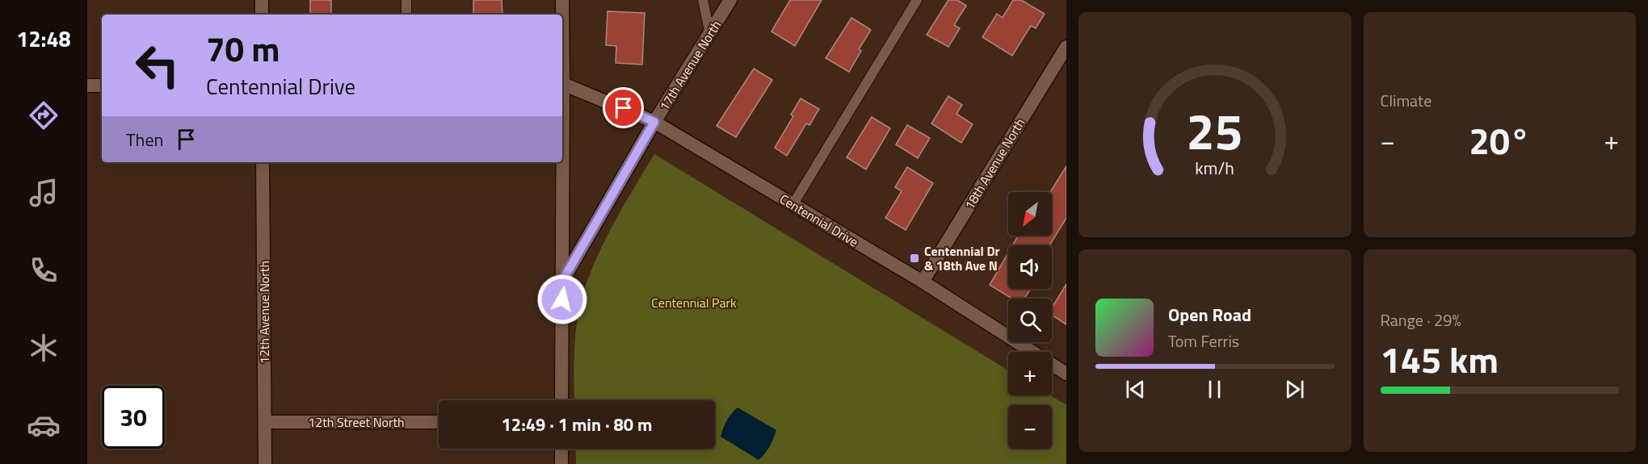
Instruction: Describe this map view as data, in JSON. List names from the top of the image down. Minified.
{"streets":{"street":["17th Avenue North","18th Avenue North","Centennial Drive","12th Avenue North","12th Street North"]},"crossings":[["17th Avenue North","Centennial Drive"],["18th Avenue North","Centennial Drive"],["12th Avenue North","12th Street North"]],"parks":["Centennial Park"],"places":{"transit":["Centennial Dr & 18th Ave N"]},"north":"bottom left","page":{"tabs":"12:48","tile":["Climate",["Range · 29%","145 km"]],"turn":["70 m","Centennial Drive"],"then":"Then","heat":["−","20°","+"],"map_buttons":["+","−"],"song":["Open Road","Tom Ferris"],"limit":"30","trip":"12:49 · 1 min · 80 m","gauge":["25","km/h"]}}
